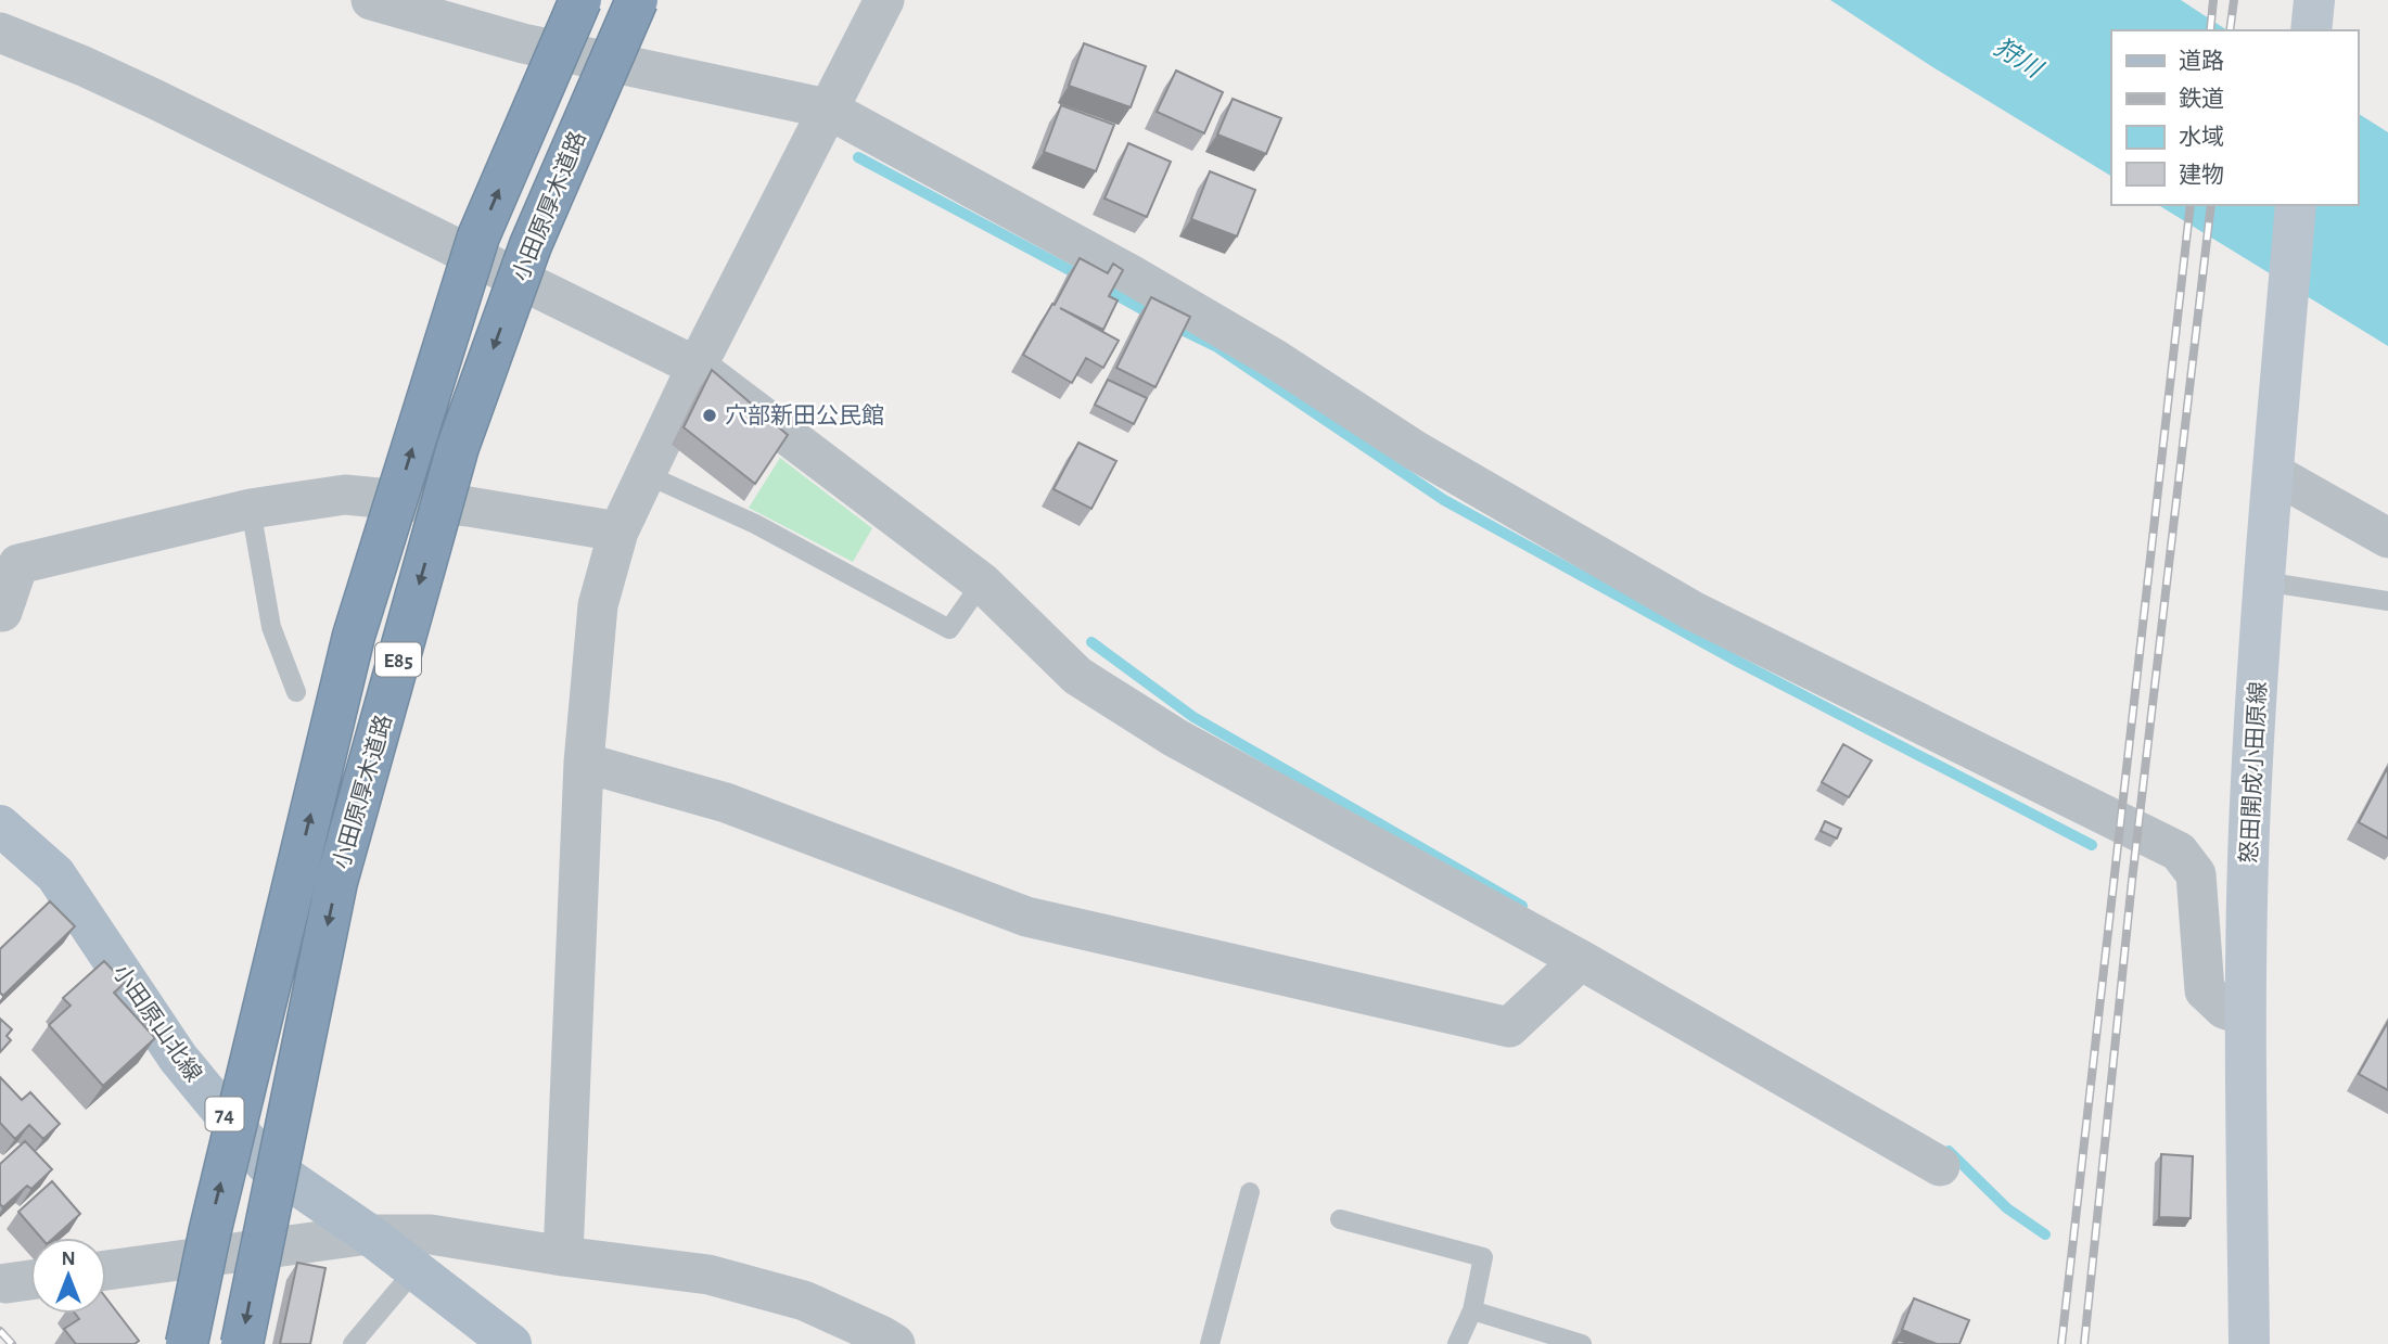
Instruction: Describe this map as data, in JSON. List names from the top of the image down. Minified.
{"streets":{"highway":["小田原厚木道路","E85"],"main road":["怒田開成小田原線","小田原山北線","74"]},"water":["狩川"],"places":["穴部新田公民館"],"legend":["道路","鉄道","水域","建物"],"north":"top"}
